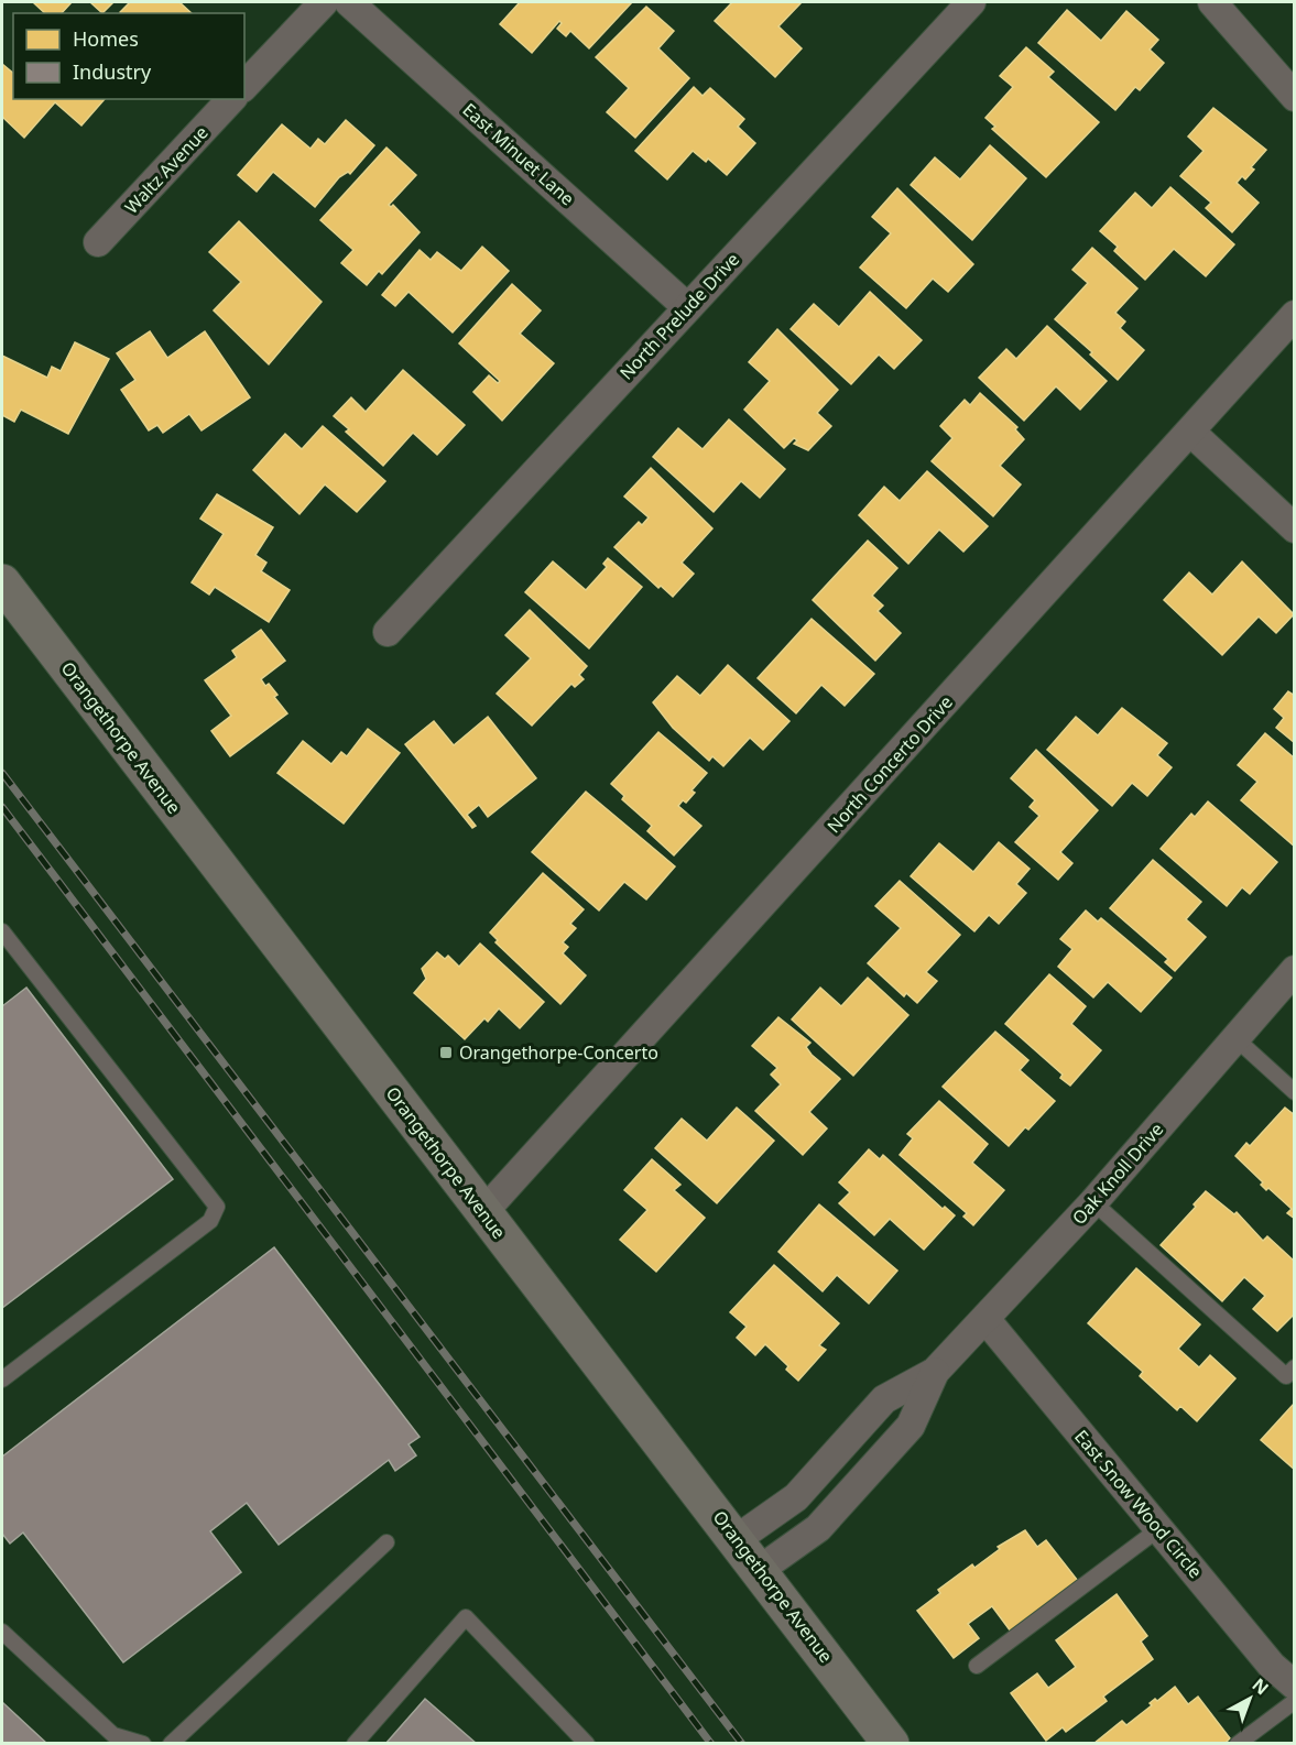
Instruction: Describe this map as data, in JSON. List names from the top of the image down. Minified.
{"streets":{"main road":["Orangethorpe Avenue"],"street":["East Minuet Lane","Waltz Avenue","North Prelude Drive","North Concerto Drive","Oak Knoll Drive","East Snow Wood Circle"]},"crossings":[["East Minuet Lane","North Prelude Drive"],["Orangethorpe Avenue","North Concerto Drive"],["Orangethorpe Avenue","Oak Knoll Drive"],["Oak Knoll Drive","East Snow Wood Circle"]],"places":{"transit":["Orangethorpe-Concerto"]},"legend":["Homes","Industry"],"north":"top right"}
